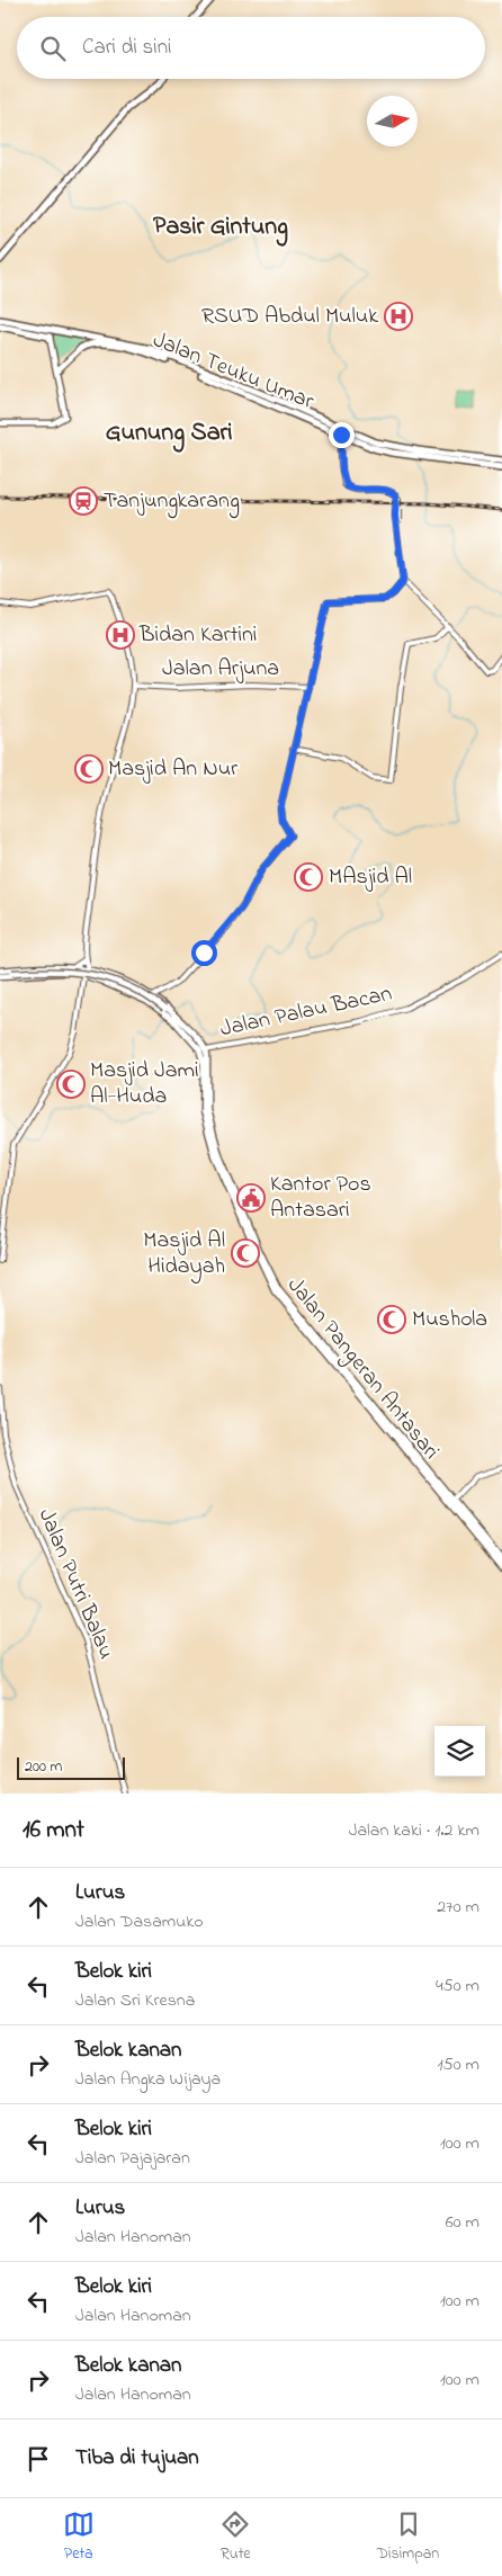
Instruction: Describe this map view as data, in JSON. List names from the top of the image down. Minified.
{"streets":{"highway":["Jalan Teuku Umar"],"main road":["Jalan Arjuna","Jalan Palau Bacan","Jalan Pangeran Antasari","Jalan Putri Balau"]},"crossings":[["Jalan Palau Bacan","Jalan Pangeran Antasari"]],"districts":["Pasir Gintung","Gunung Sari"],"places":{"hospital":["RSUD Abdul Muluk","Bidan Kartini"],"station":["Tanjungkarang"],"mosque":["Masjid An Nur","MAsjid Al","Masjid Jami Al-Huda","Masjid Al Hidayah","Mushola"],"public building":["Kantor Pos Antasari"]},"scale_bar":"200 m","north":"right","page":{"search":"Cari di sini","scale":"200 m","heading":["16 mnt","Jalan kaki · 1.2 km"],"list":[["Lurus","Jalan Dasamuko","270 m"],["Belok kiri","Jalan Sri Kresna","450 m"],["Belok kanan","Jalan Angka Wijaya","150 m"],["Belok kiri","Jalan Pajajaran","100 m"],["Lurus","Jalan Hanoman","60 m"],["Belok kiri","Jalan Hanoman","100 m"],["Belok kanan","Jalan Hanoman","100 m"],"Tiba di tujuan"],"nav":["Peta","Rute","Disimpan"]}}
